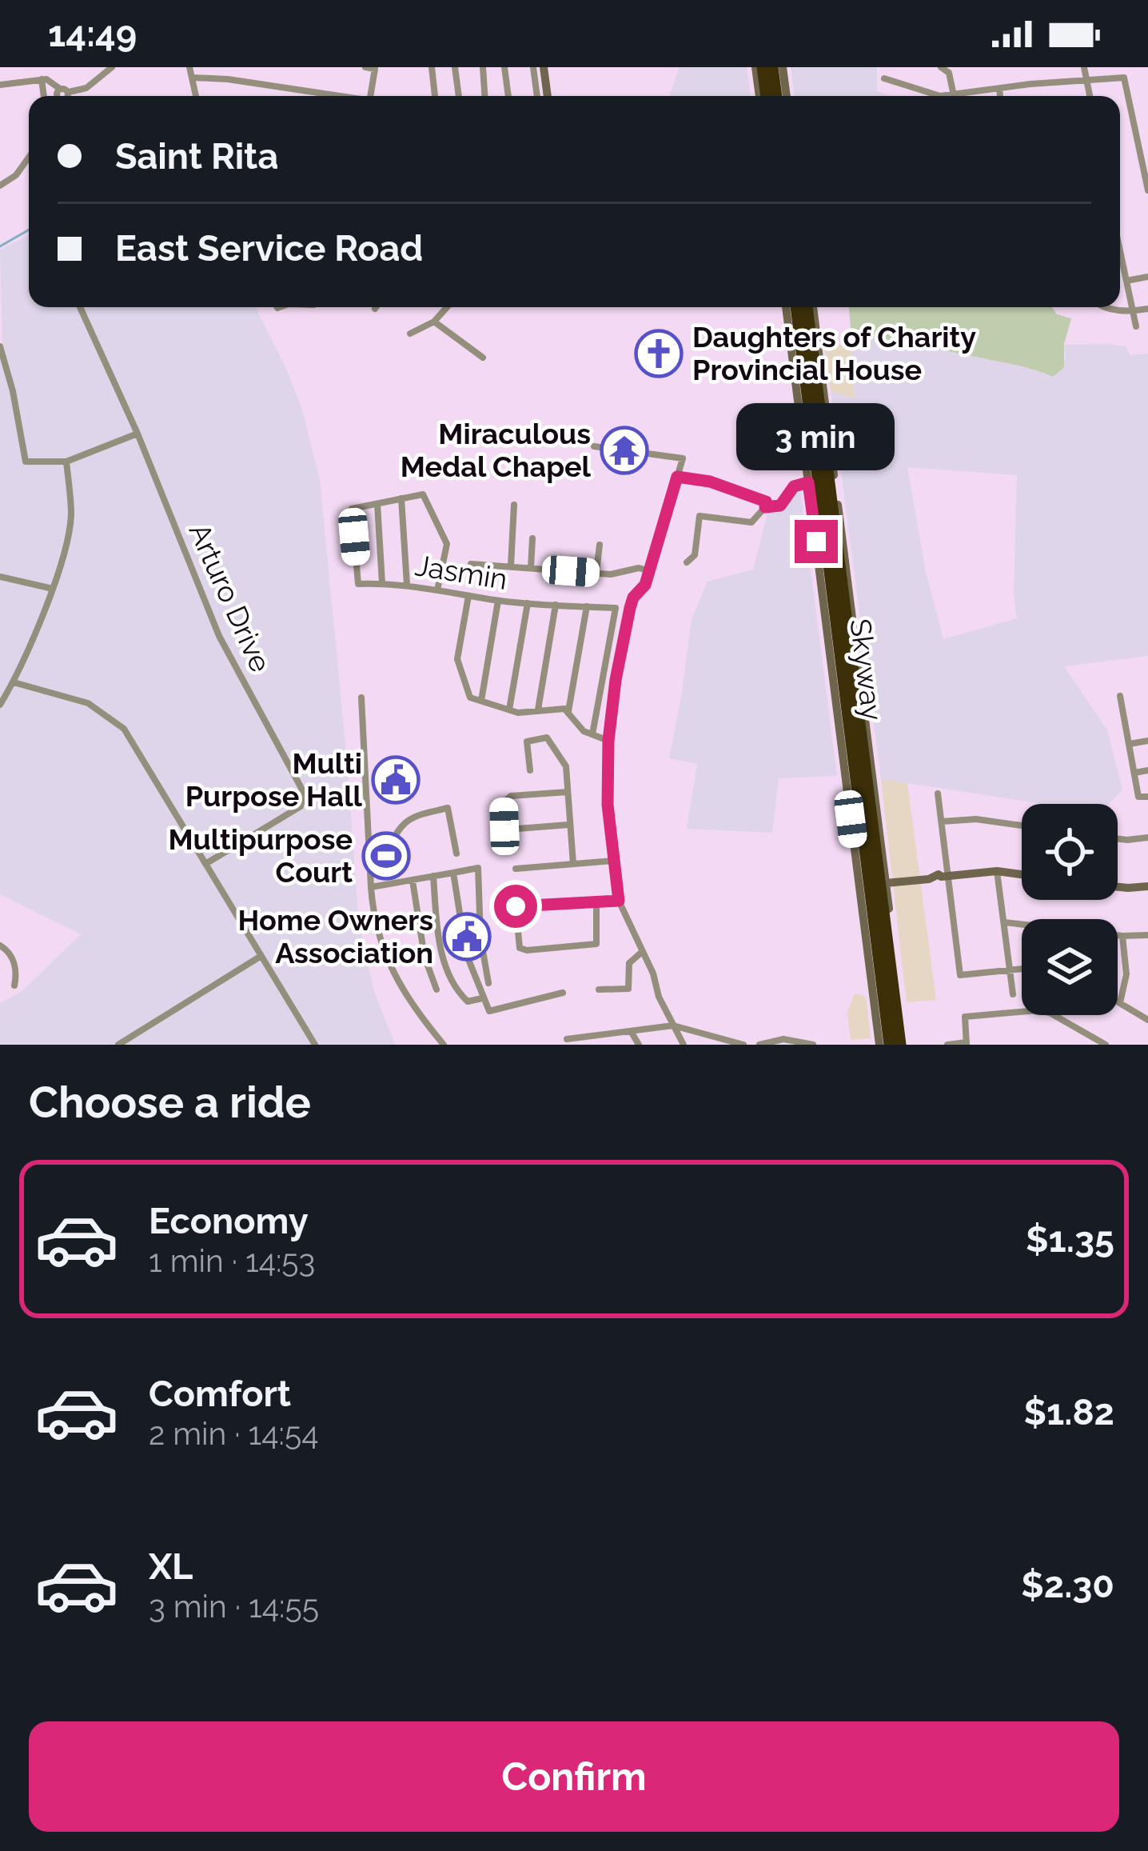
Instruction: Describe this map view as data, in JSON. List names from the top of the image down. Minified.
{"streets":{"street":["Jasmin","Arturo Drive"]},"places":{"church":["Daughters of Charity Provincial House"],"temple":["Miraculous Medal Chapel"],"public building":["Multi Purpose Hall","Home Owners Association"],"sports":["Multipurpose Court"]},"page":{"status":"14:49","banner":["Saint Rita","East Service Road"],"bubble":"3 min","heading":"Choose a ride","list":[{"name":"Economy","note":"1 min · 14:53","value":"$1.35"},{"name":"Comfort","note":"2 min · 14:54","value":"$1.82"},{"name":"XL","note":"3 min · 14:55","value":"$2.30"}],"buttons":"Confirm"}}
